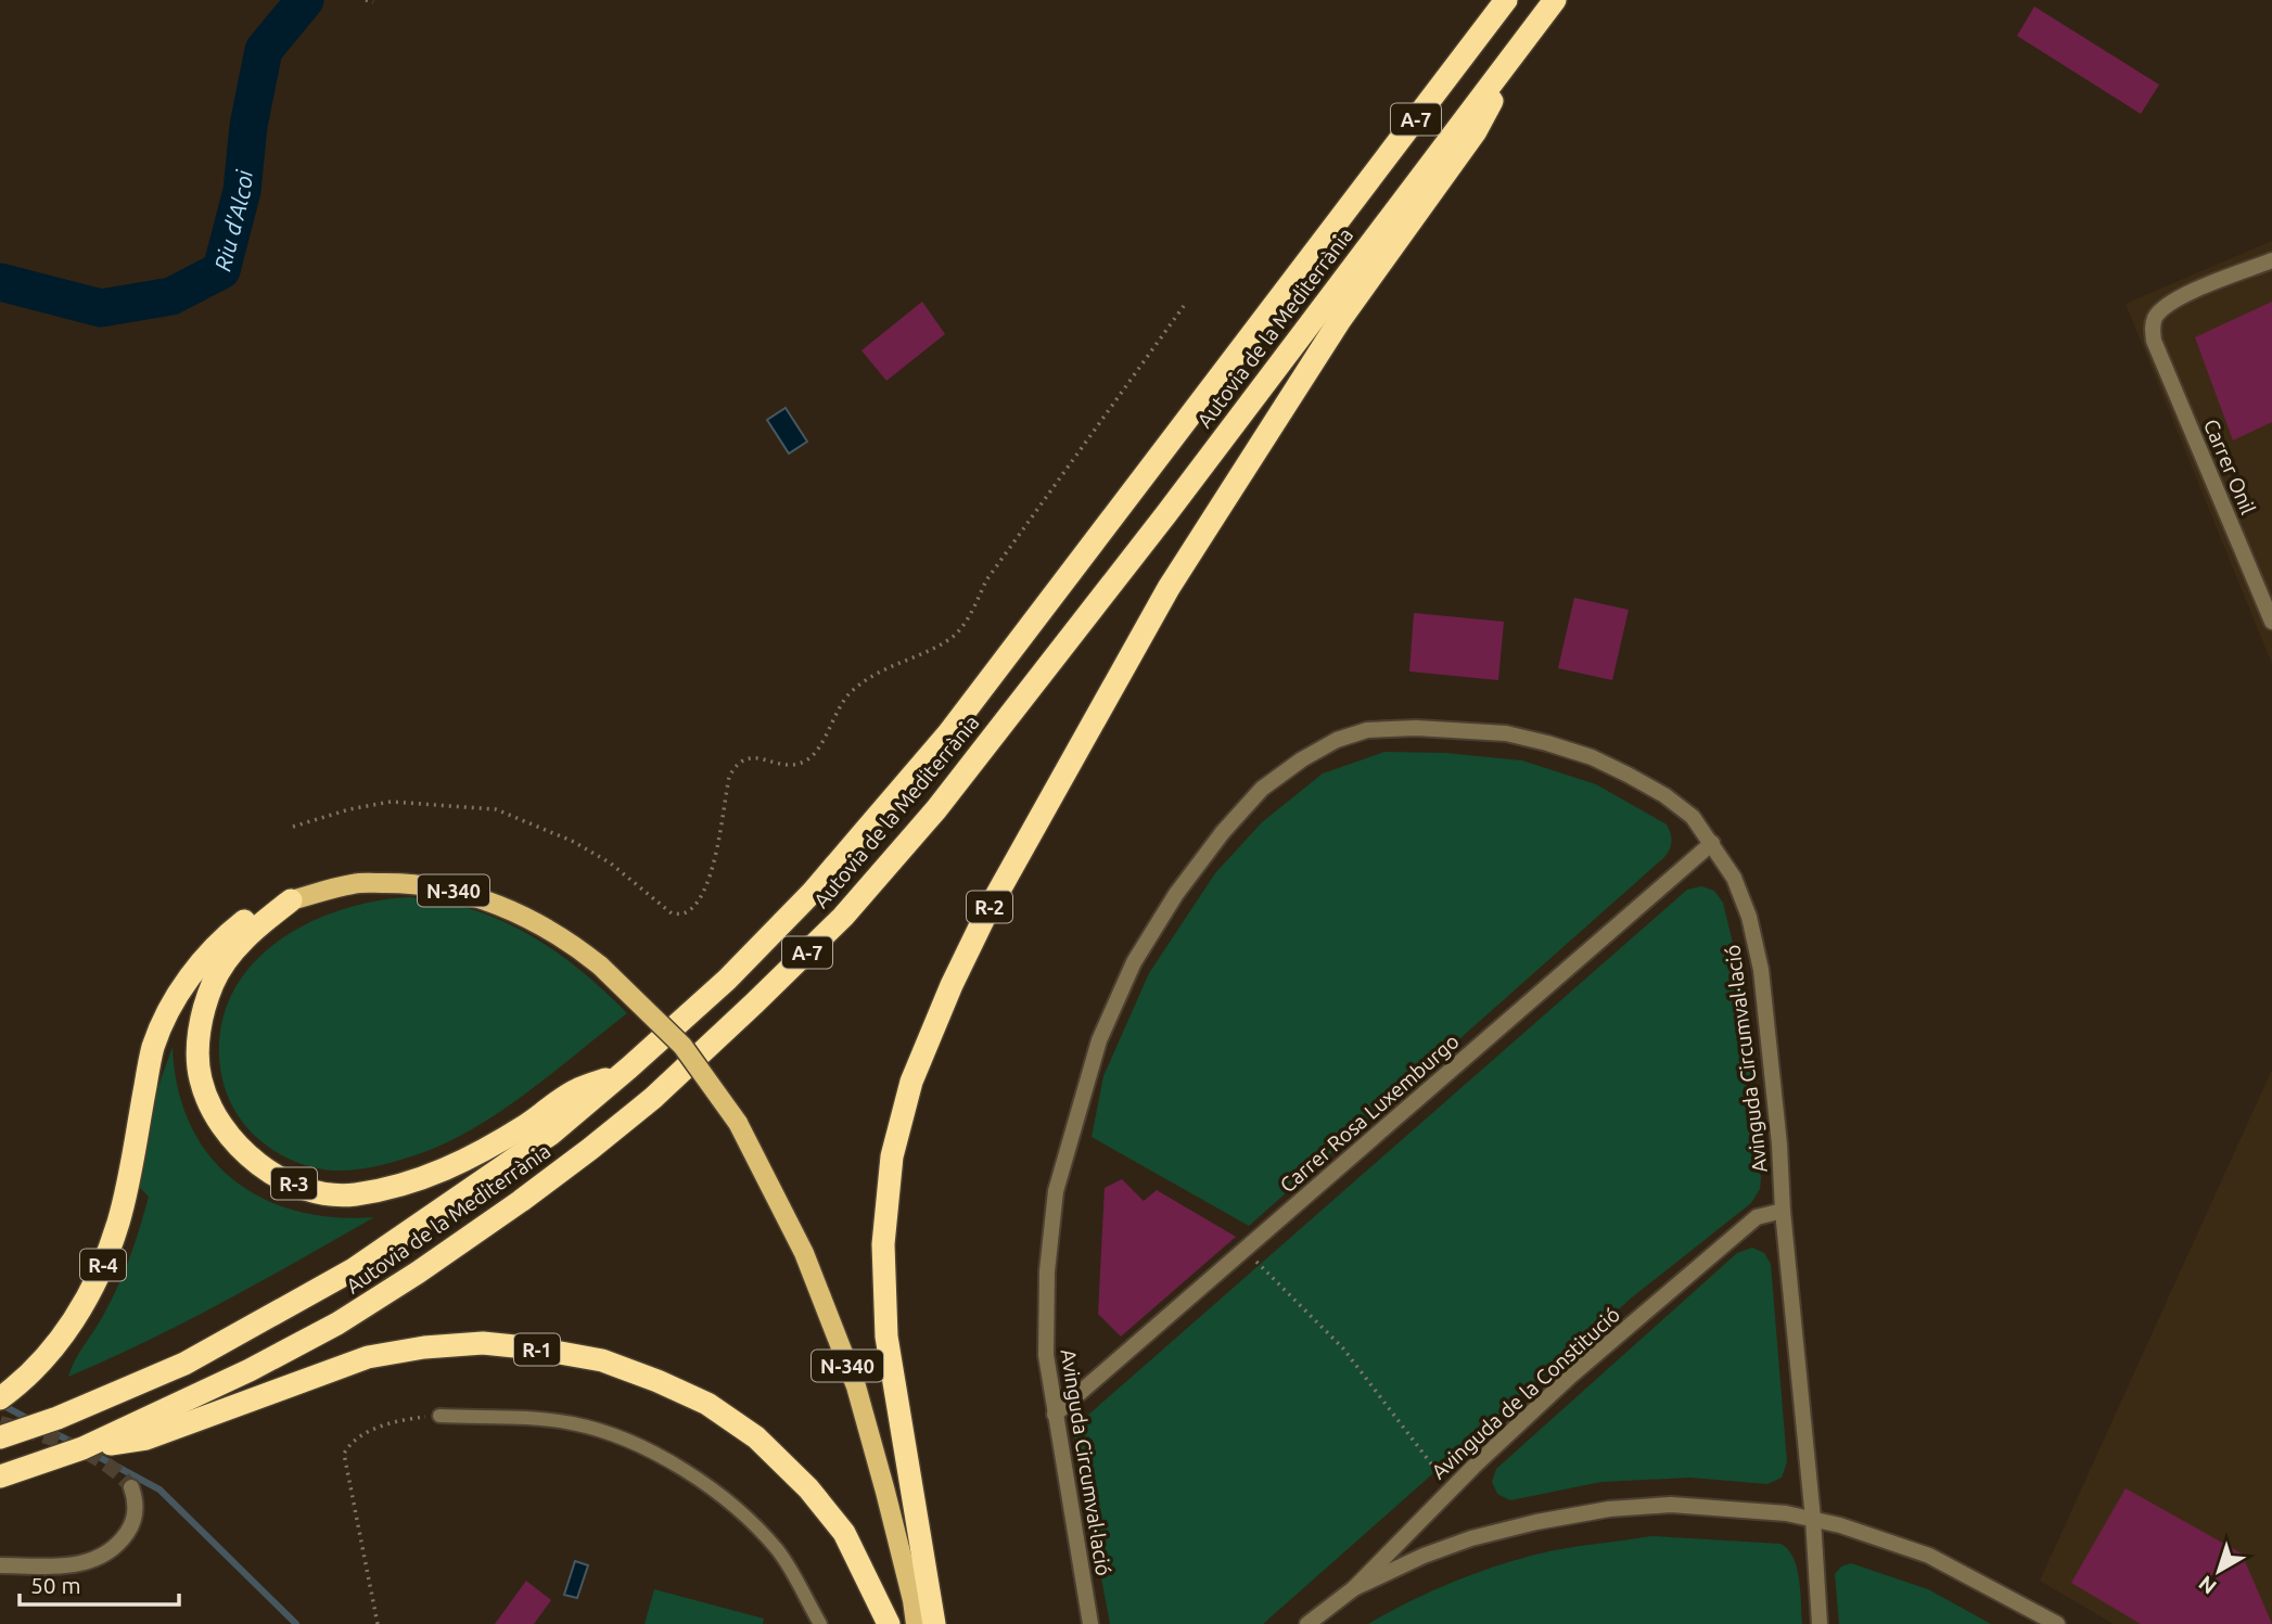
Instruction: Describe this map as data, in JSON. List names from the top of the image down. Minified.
{"streets":{"highway":["A-7","Autovia de la Mediterrània","R-2","R-3","R-4","R-1"],"main road":["N-340"],"street":["Carrer Onil","Avinguda Circumval·lació","Carrer Rosa Luxemburgo","Avinguda de la Constitució"]},"crossings":[["Autovia de la Mediterrània","R-2"],["Autovia de la Mediterrània","R-3"],["Autovia de la Mediterrània","R-1"],["N-340","R-3"],["N-340","R-4"],["Avinguda Circumval·lació","Carrer Rosa Luxemburgo"],["Avinguda Circumval·lació","Avinguda de la Constitució"],["R-3","R-4"]],"water":["Riu d'Alcoi"],"scale_bar":"50 m","north":"bottom left"}
